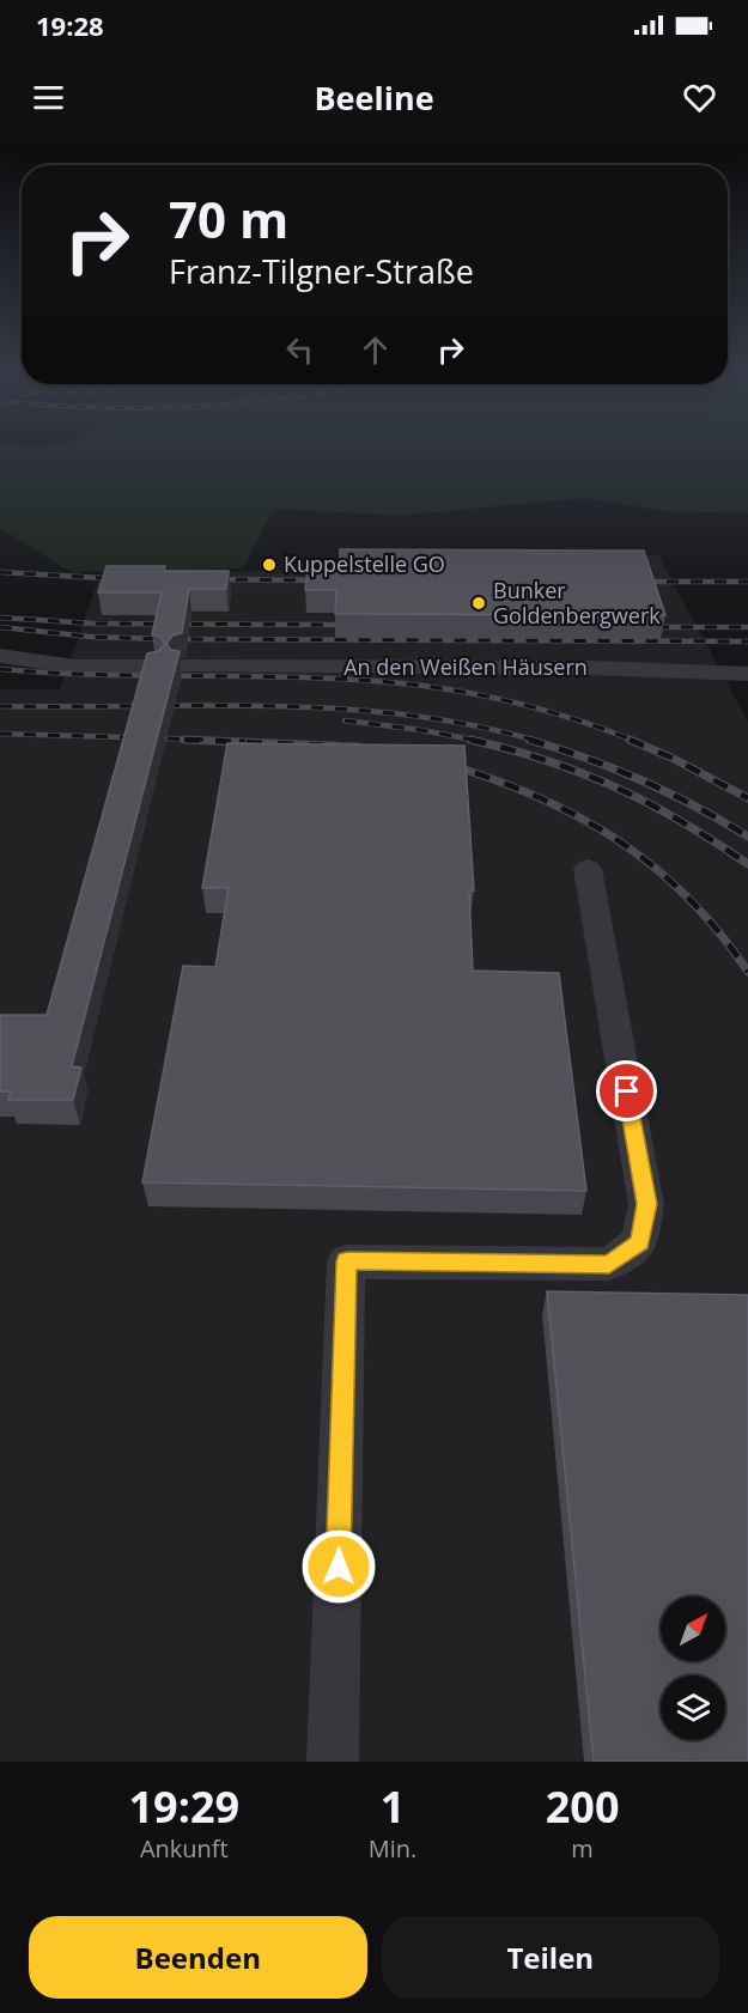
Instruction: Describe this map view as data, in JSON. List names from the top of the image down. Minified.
{"streets":{"street":["An den Weißen Häusern"]},"places":["Kuppelstelle GO","Bunker Goldenbergwerk"],"north":"top right","page":{"status":"19:28","header":"Beeline","turn":["70 m","Franz-Tilgner-Straße"],"eta":["19:29","Ankunft","1","Min.","200","m"],"buttons":["Beenden","Teilen"]}}
